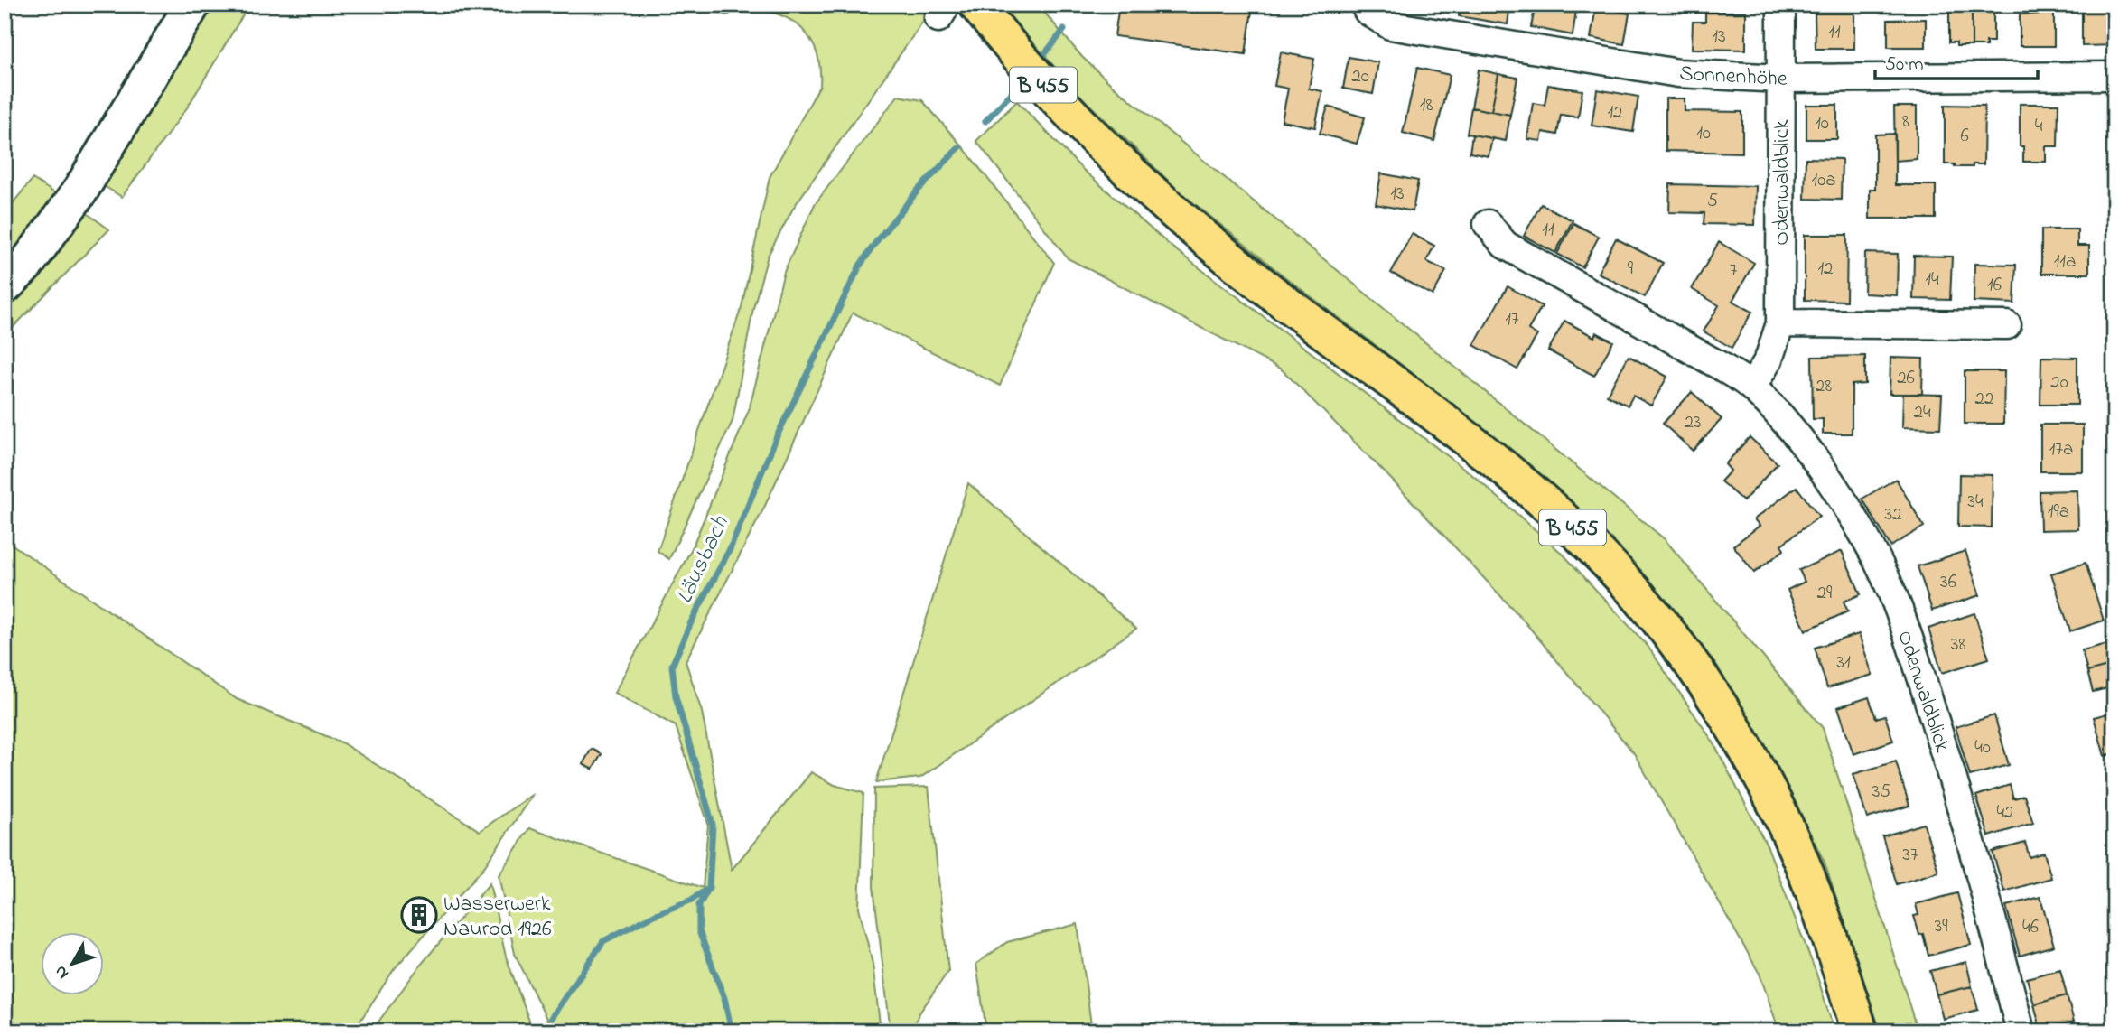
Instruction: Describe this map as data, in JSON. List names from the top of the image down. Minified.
{"streets":{"main road":["B 455"],"street":["Sonnenhöhe","Odenwaldblick"]},"crossings":[["Sonnenhöhe","Odenwaldblick"]],"water":["Läusbach"],"places":{"building":["Wasserwerk Naurod 1926"]},"house_numbers":["11","13","20","18","12","8","10","4","10","6","10a","13","5","11","11a","9","12","7","14","16","17","26","20","28","22","24","23","17a","34","19a","32","36","29","38","31","40","35","42","37","39","46"],"scale_bar":"50 m","north":"bottom left"}
